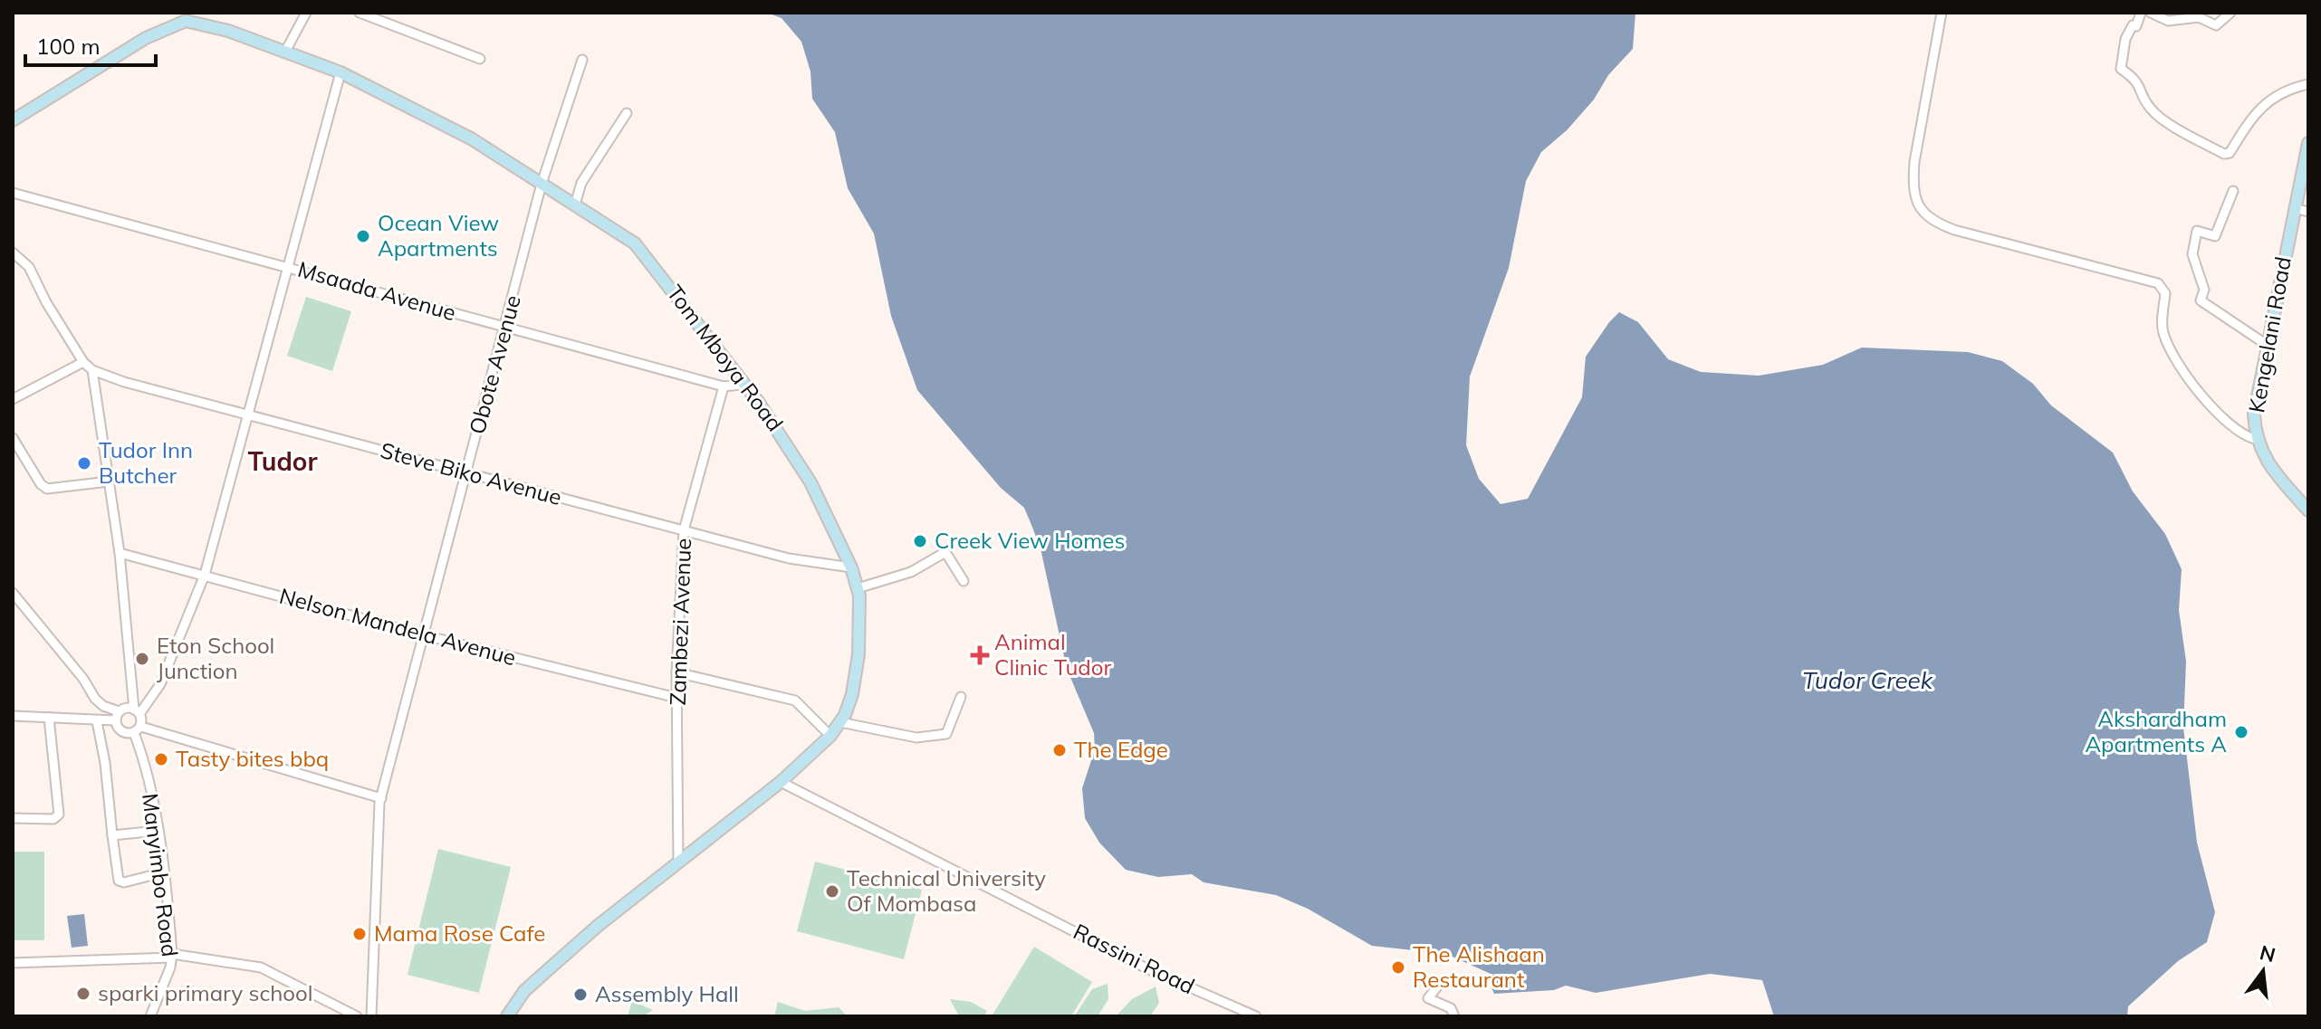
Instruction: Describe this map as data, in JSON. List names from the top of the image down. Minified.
{"streets":{"main road":["Kengelani Road","Tom Mboya Road"],"street":["Msaada Avenue","Obote Avenue","Steve Biko Avenue","Zambezi Avenue","Nelson Mandela Avenue","Manyimbo Road","Rassini Road"]},"crossings":[["Msaada Avenue","Tom Mboya Road"],["Msaada Avenue","Obote Avenue"],["Msaada Avenue","Zambezi Avenue"],["Tom Mboya Road","Obote Avenue"],["Tom Mboya Road","Steve Biko Avenue"],["Tom Mboya Road","Zambezi Avenue"],["Tom Mboya Road","Rassini Road"],["Obote Avenue","Steve Biko Avenue"],["Obote Avenue","Nelson Mandela Avenue"],["Steve Biko Avenue","Zambezi Avenue"],["Steve Biko Avenue","Manyimbo Road"],["Zambezi Avenue","Nelson Mandela Avenue"],["Nelson Mandela Avenue","Manyimbo Road"]],"districts":["Tudor"],"water":["Tudor Creek"],"places":{"other":["Ocean View Apartments","Tudor Inn Butcher","Creek View Homes","Eton School Junction","Akshardham Apartments A","The Edge","Tasty bites bbq","Technical University Of Mombasa","Mama Rose Cafe","The Alishaan Restaurant","sparki primary school","Assembly Hall"],"health":["Animal Clinic Tudor"]},"scale_bar":"100 m","north":"top"}
